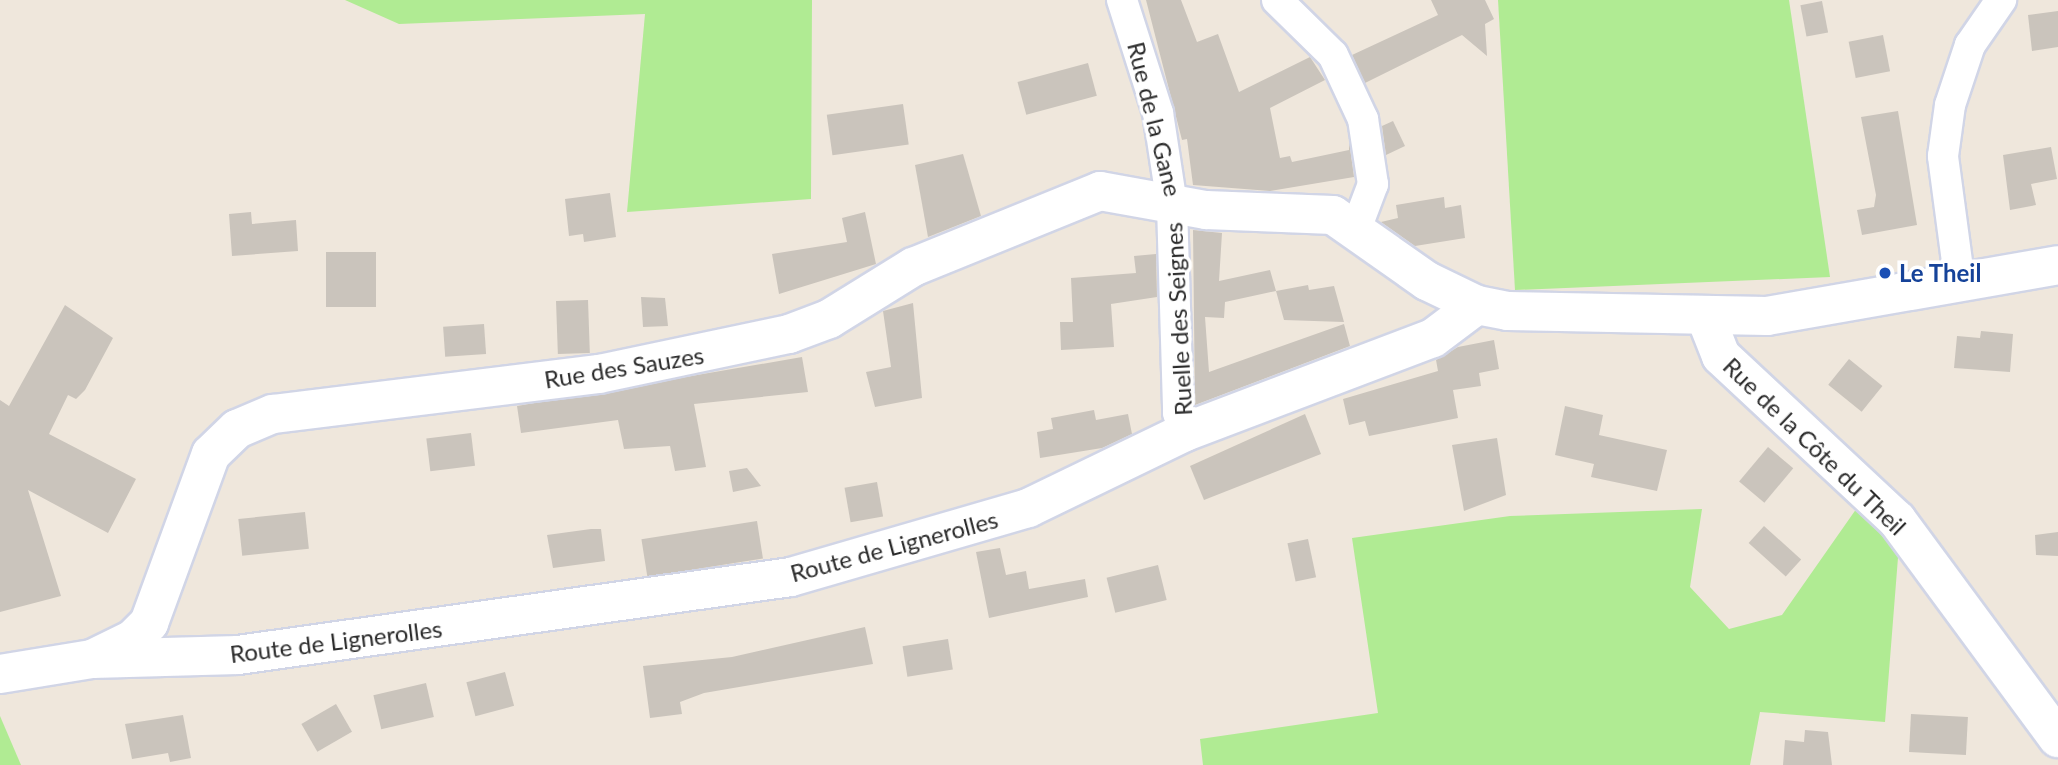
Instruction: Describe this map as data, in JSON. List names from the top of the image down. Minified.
{"streets":{"street":["Rue de la Gane","Ruelle des Seignes","Rue des Sauzes","Rue de la Côte du Theil","Route de Lignerolles"]},"crossings":[["Rue de la Gane","Ruelle des Seignes"],["Rue de la Gane","Rue des Sauzes"],["Rue de la Gane","Route de Lignerolles"],["Ruelle des Seignes","Rue des Sauzes"],["Ruelle des Seignes","Route de Lignerolles"]],"places":["Le Theil"]}
